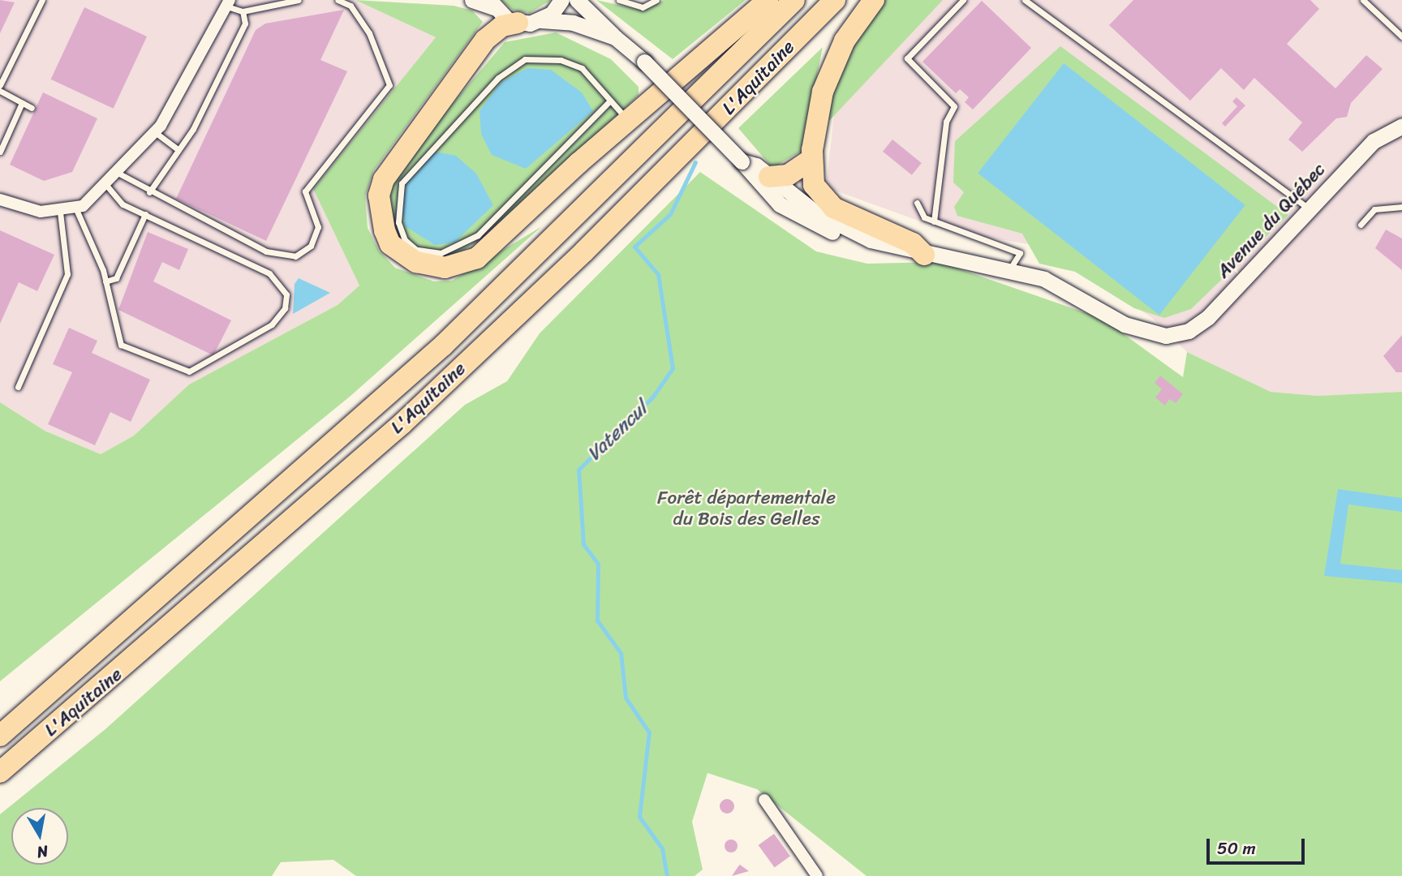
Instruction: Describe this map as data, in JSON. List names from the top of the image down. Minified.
{"streets":{"highway":["L'Aquitaine"],"street":["Avenue du Québec"]},"water":["Vatencul"],"parks":["Forêt départementale du Bois des Gelles"],"scale_bar":"50 m","north":"bottom"}
